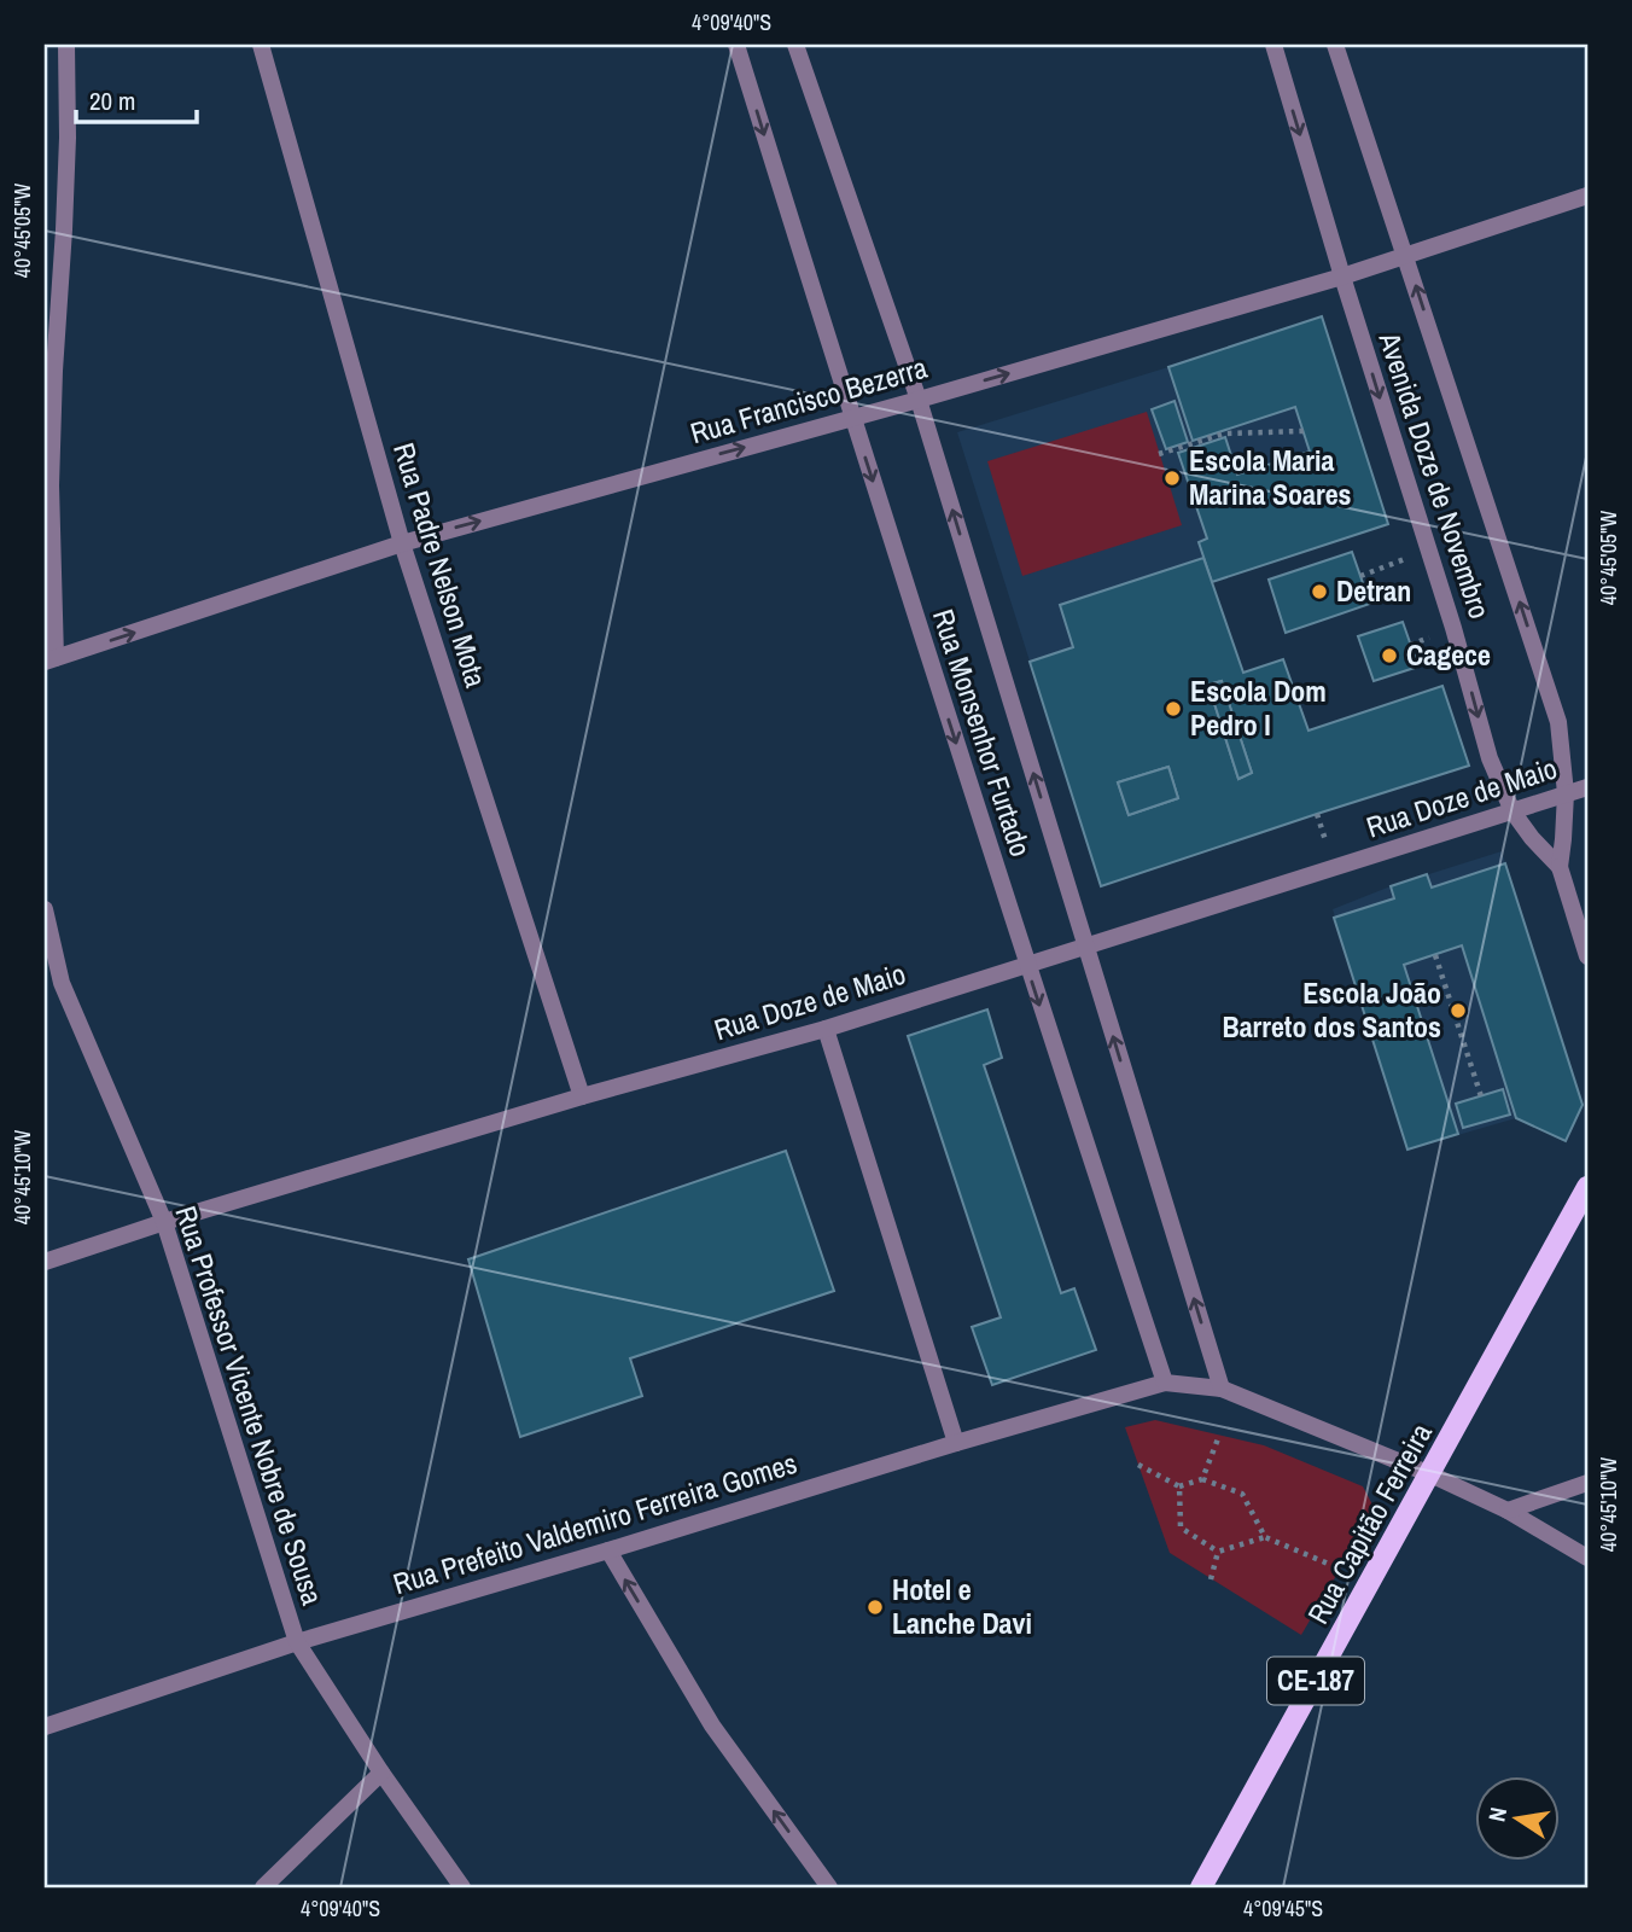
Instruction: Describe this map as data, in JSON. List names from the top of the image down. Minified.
{"streets":{"main road":["Rua Capitão Ferreira","CE-187"],"street":["Rua Francisco Bezerra","Avenida Doze de Novembro","Rua Padre Nelson Mota","Rua Monsenhor Furtado","Rua Doze de Maio","Rua Professor Vicente Nobre de Sousa","Rua Prefeito Valdemiro Ferreira Gomes"]},"crossings":[["Rua Francisco Bezerra","Avenida Doze de Novembro"],["Rua Francisco Bezerra","Rua Padre Nelson Mota"],["Rua Francisco Bezerra","Rua Monsenhor Furtado"],["Avenida Doze de Novembro","Rua Doze de Maio"],["Rua Padre Nelson Mota","Rua Doze de Maio"],["Rua Monsenhor Furtado","Rua Doze de Maio"],["Rua Monsenhor Furtado","Rua Prefeito Valdemiro Ferreira Gomes"],["Rua Doze de Maio","Rua Professor Vicente Nobre de Sousa"],["Rua Professor Vicente Nobre de Sousa","Rua Prefeito Valdemiro Ferreira Gomes"]],"one_way":["Rua Francisco Bezerra"],"places":["Escola Maria Marina Soares","Detran","Cagece","Escola Dom Pedro I","Escola João Barreto dos Santos","Hotel e Lanche Davi"],"scale_bar":"20 m","north":"left","coordinates":["4°09'40\"S","40°45'05\"W","40°45'10\"W","4°09'45\"S"]}
